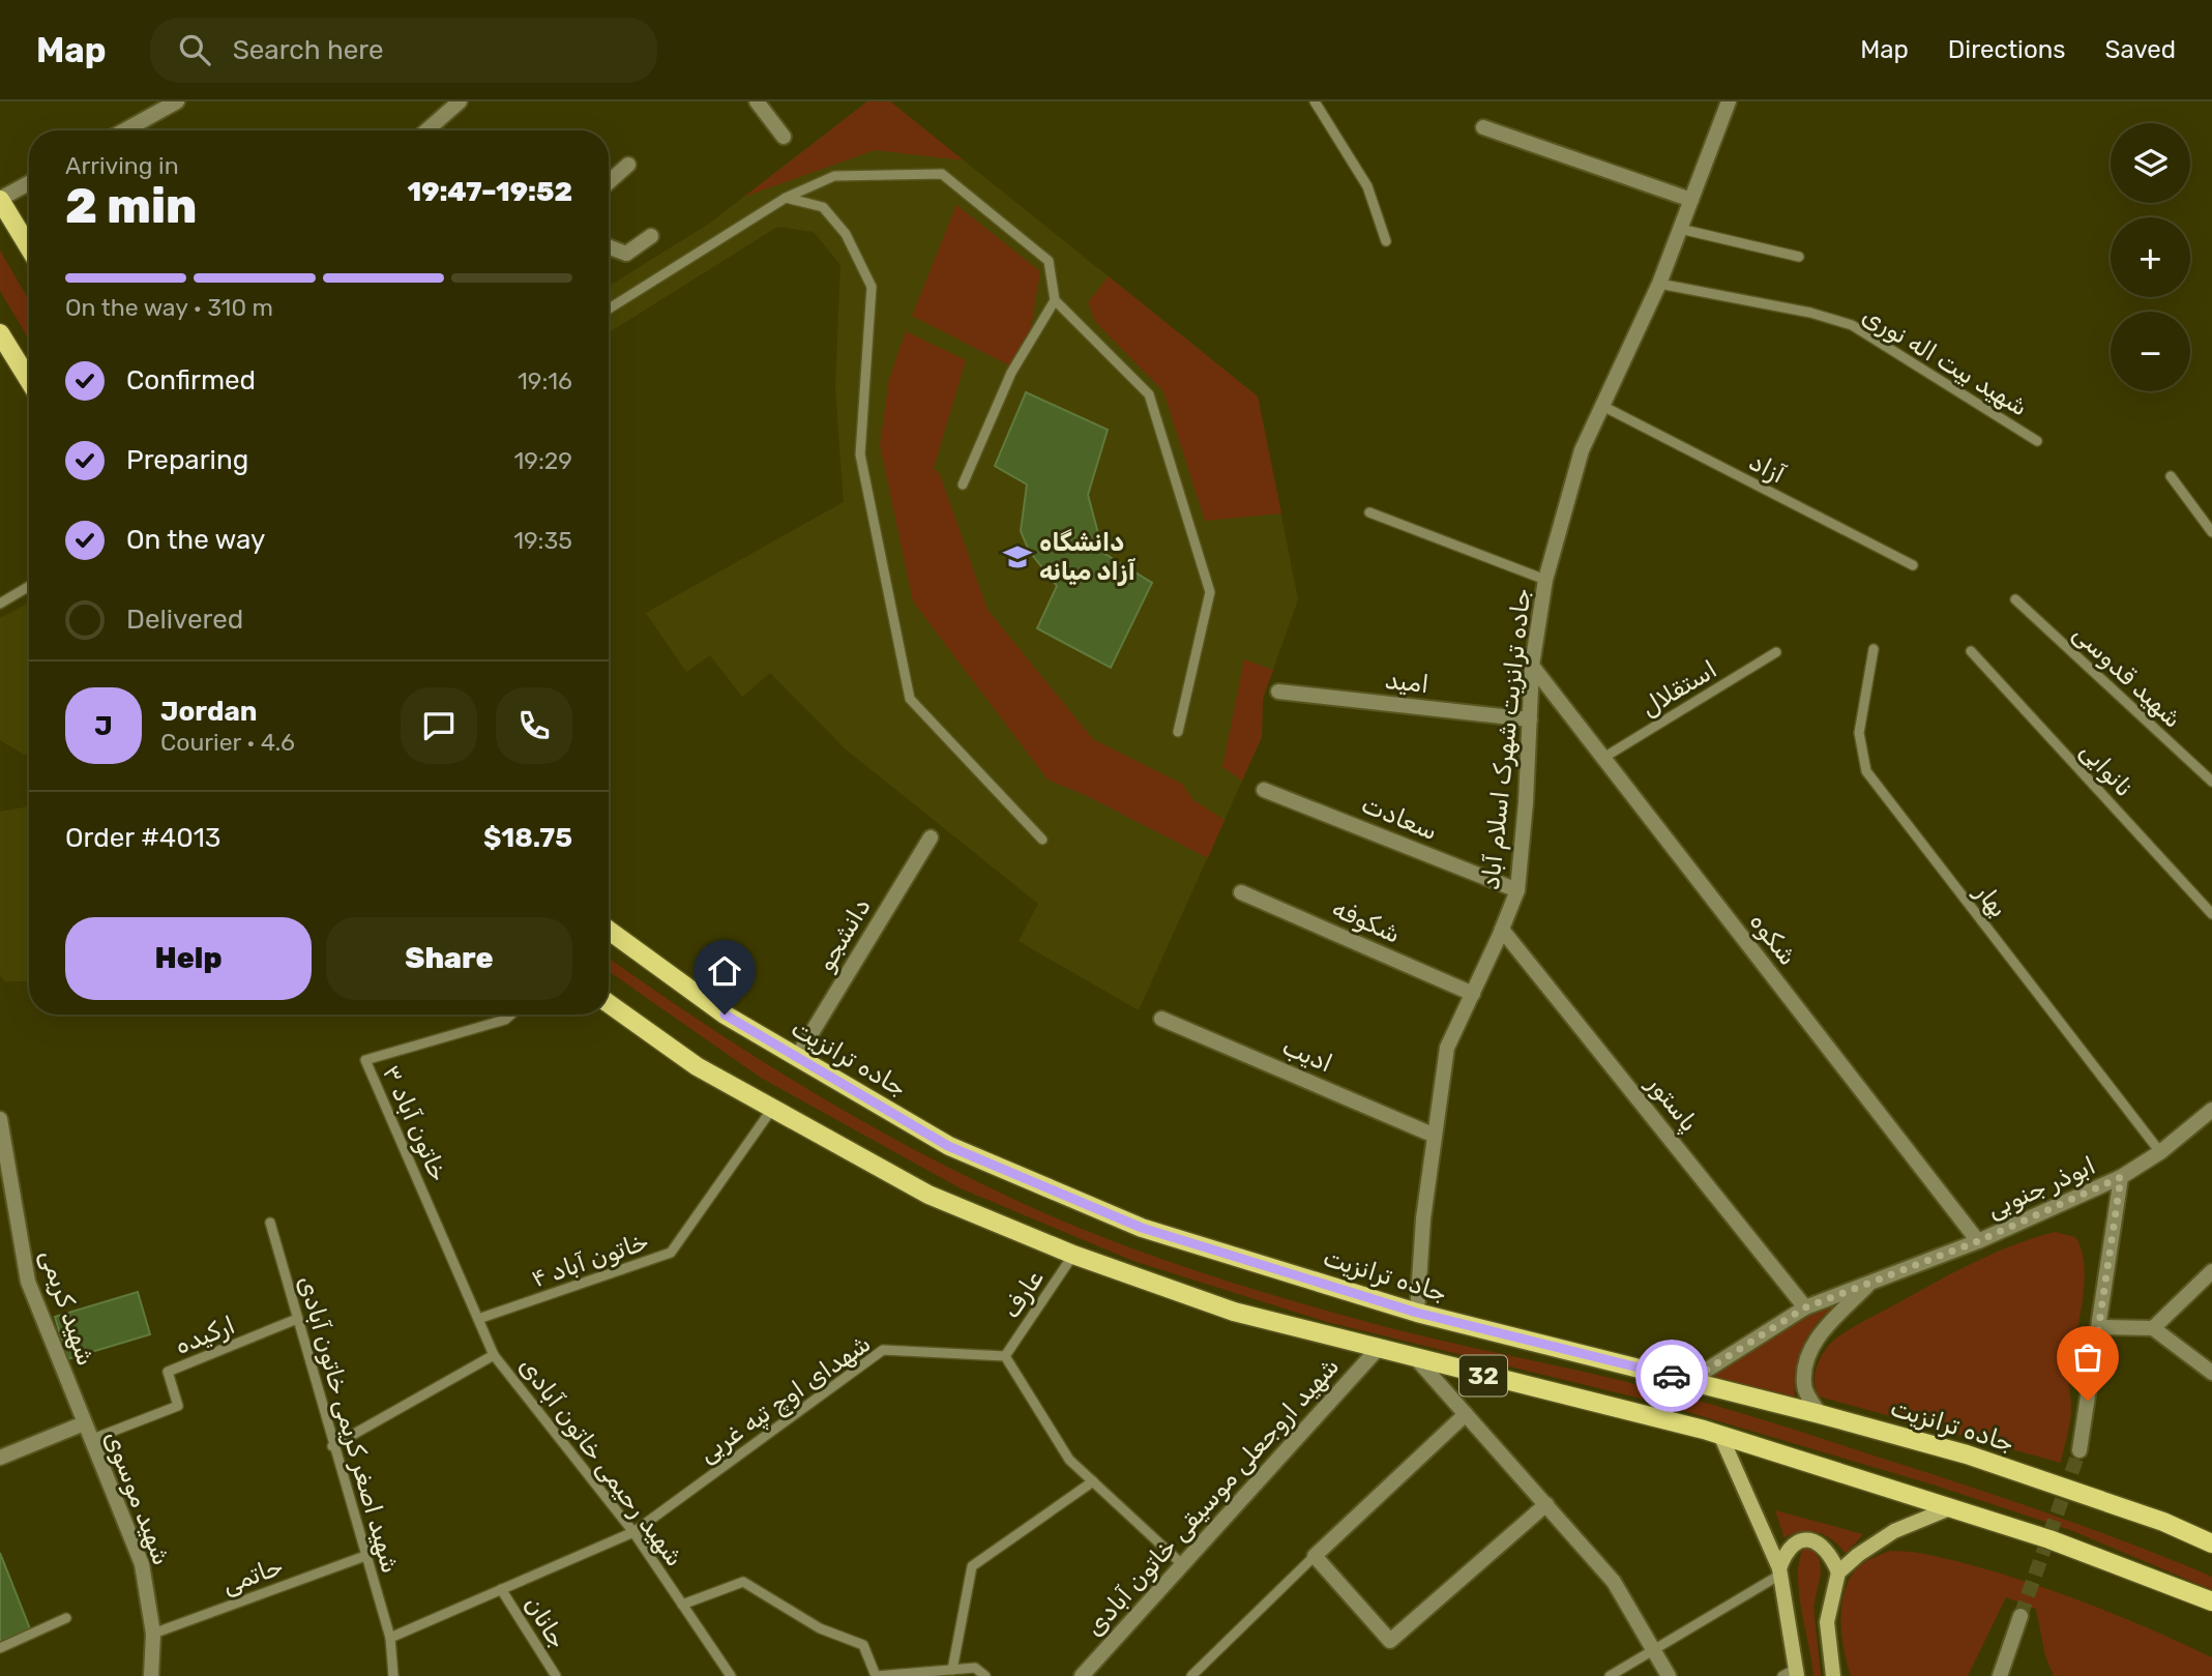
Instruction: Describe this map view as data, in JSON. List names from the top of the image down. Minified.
{"streets":{"main road":["جاده ترانزیت","32"],"street":["امید","جاده ترانزیت شهرک اسلام آباد","سعادت","شکوفه","دانشجو","شکوه","ادیب","پاستور","ابوذر جنوبی","شهید کریمی","شهید اروجعلی موسیقی خاتون آبادی","شهید موسوی"],"lane":["شهید بیت اله نوری","آزاد","شهید قدوسی","استقلال","نانوایی","بهار","خاتون آباد ۳","خاتون آباد ۴","عارف","ارکیده","شهدای اوچ تپه غربی","شهید اصغر کریمی خاتون آبادی","شهید رحیمی خاتون آبادی","حاتمی","جانان"]},"crossings":[["شهید بیت اله نوری","جاده ترانزیت شهرک اسلام آباد"],["آزاد","جاده ترانزیت شهرک اسلام آباد"],["امید","جاده ترانزیت شهرک اسلام آباد"],["استقلال","شکوه"],["جاده ترانزیت شهرک اسلام آباد","سعادت"],["جاده ترانزیت شهرک اسلام آباد","شکوفه"],["جاده ترانزیت شهرک اسلام آباد","شکوه"],["جاده ترانزیت شهرک اسلام آباد","ادیب"],["جاده ترانزیت شهرک اسلام آباد","جاده ترانزیت"],["جاده ترانزیت شهرک اسلام آباد","پاستور"],["بهار","ابوذر جنوبی"],["دانشجو","جاده ترانزیت"],["شکوه","ابوذر جنوبی"],["جاده ترانزیت","ابوذر جنوبی"],["پاستور","ابوذر جنوبی"],["خاتون آباد ۳","خاتون آباد ۴"],["خاتون آباد ۳","شهید رحیمی خاتون آبادی"],["خاتون آباد ۴","32"],["عارف","32"],["عارف","شهدای اوچ تپه غربی"],["شهید کریمی","شهید موسوی"],["ارکیده","شهید اصغر کریمی خاتون آبادی"],["ارکیده","شهید موسوی"],["32","شهید اروجعلی موسیقی خاتون آبادی"],["شهدای اوچ تپه غربی","شهید اصغر کریمی خاتون آبادی"],["شهدای اوچ تپه غربی","شهید رحیمی خاتون آبادی"],["شهدای اوچ تپه غربی","جانان"],["شهید اصغر کریمی خاتون آبادی","شهید رحیمی خاتون آبادی"],["شهید اصغر کریمی خاتون آبادی","حاتمی"],["شهید موسوی","حاتمی"]],"places":{"school or university":["دانشگاه آزاد میانه"]},"page":{"header":"Map","search":"Search here","nav":["Map","Directions","Saved"],"map_buttons":["+","−"],"heading":["2 min","Arriving in","19:47–19:52"],"panel":["Jordan","Courier · 4.6","Order #4013","$18.75"],"bar":"On the way · 310 m","list":[["Confirmed","19:16"],["Preparing","19:29"],["On the way","19:35"],"Delivered"],"round":"J","buttons":["Help","Share"]}}
